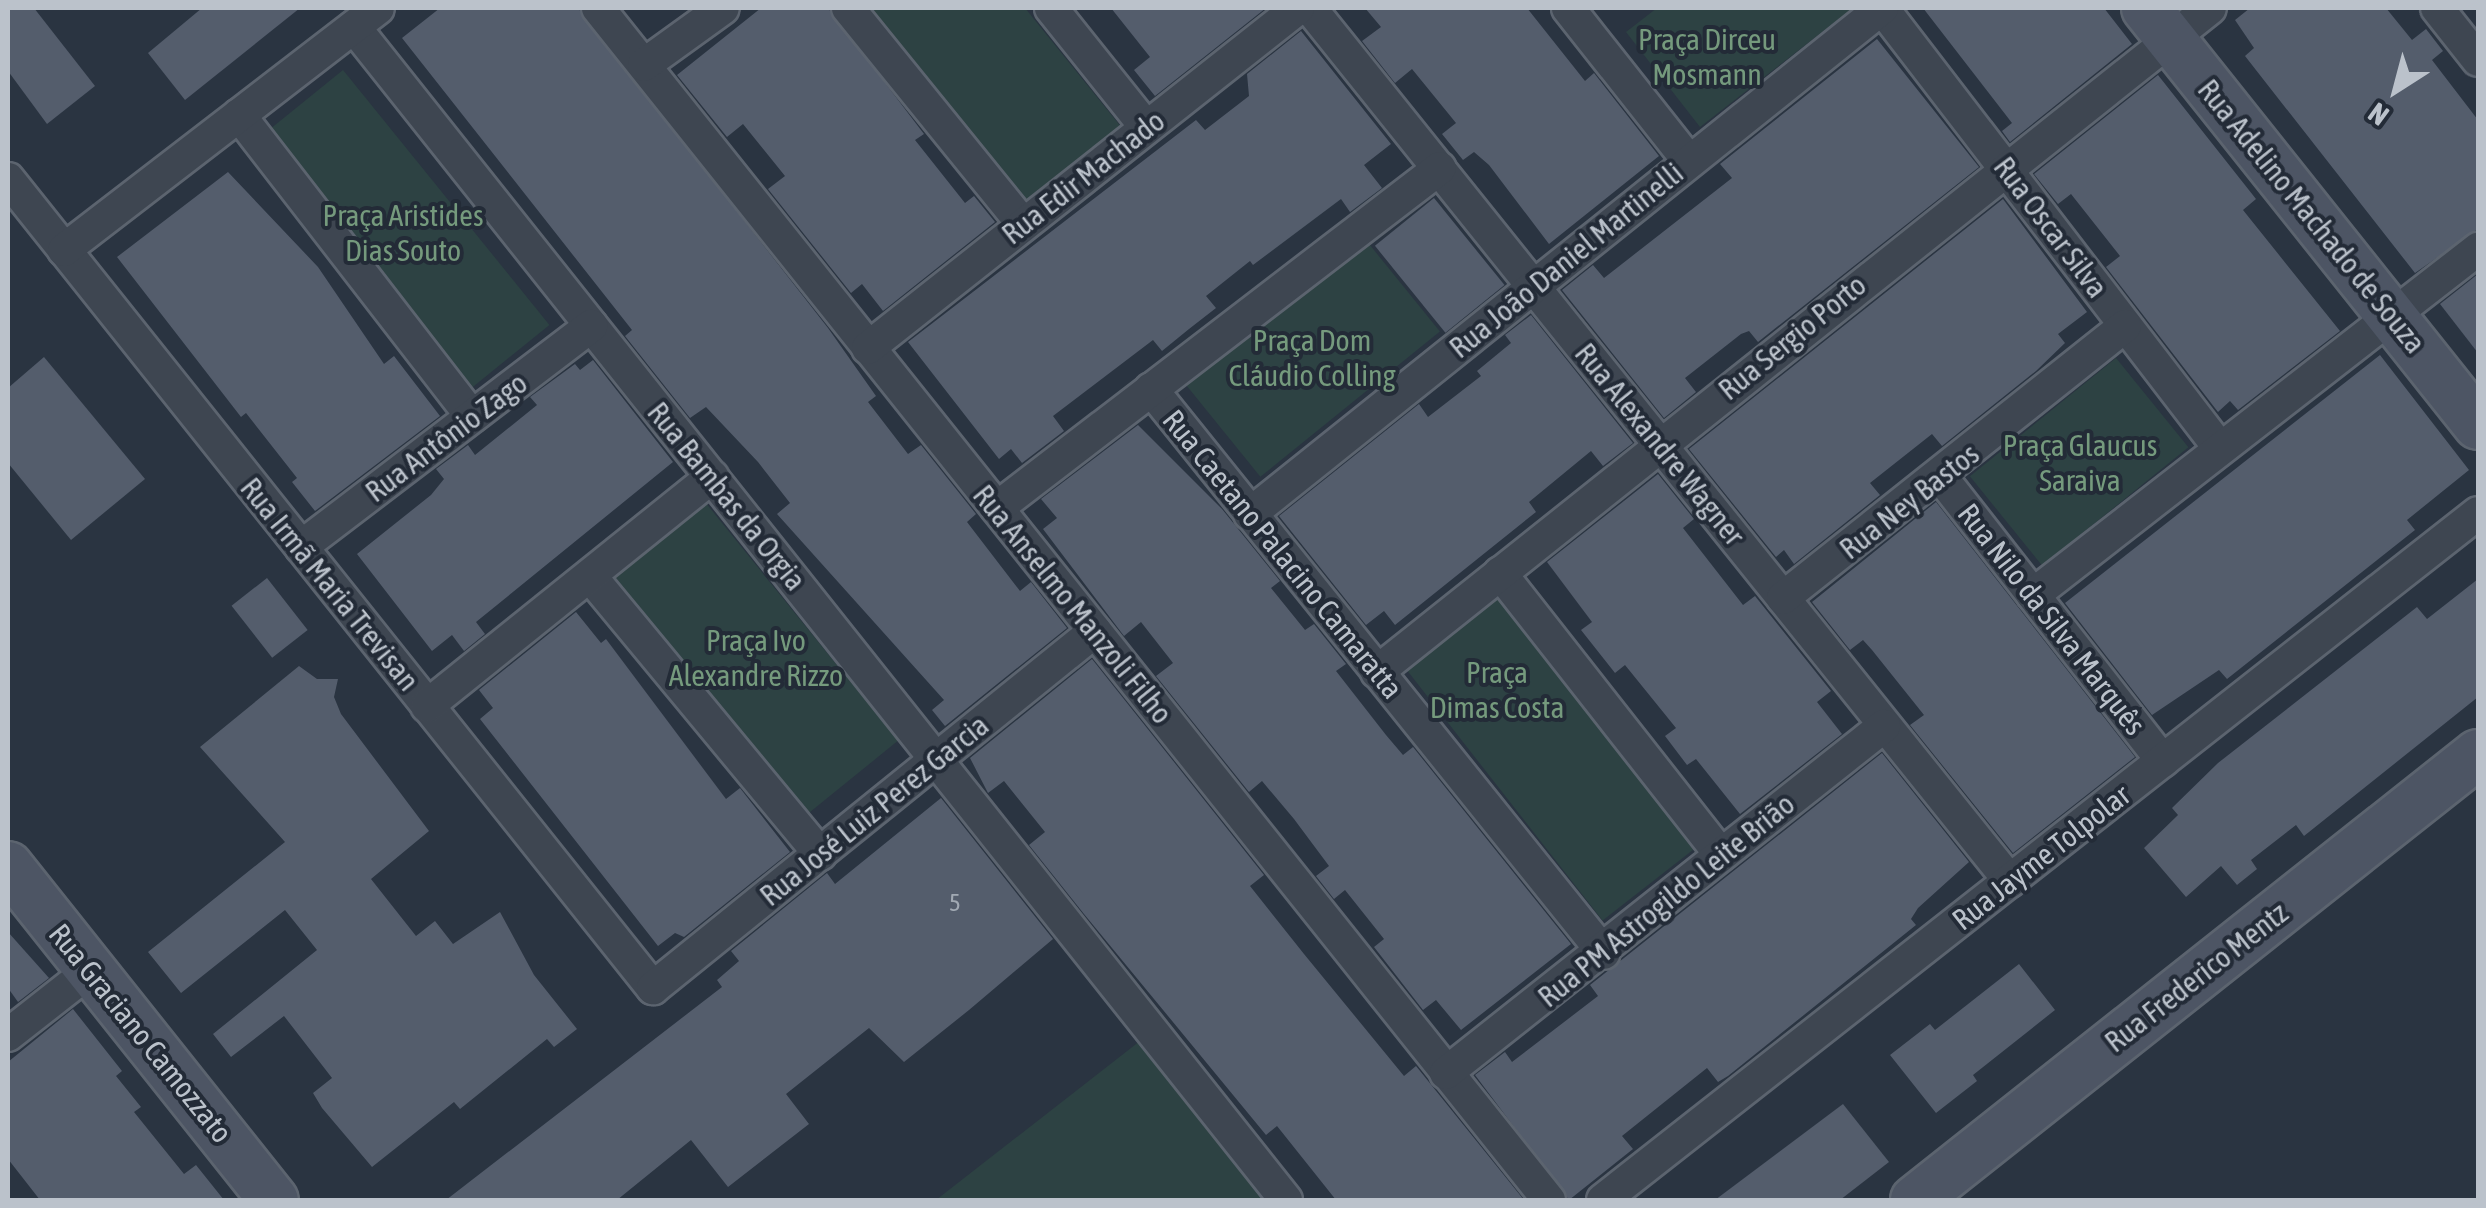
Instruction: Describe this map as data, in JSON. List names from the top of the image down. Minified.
{"streets":{"street":["Rua Edir Machado","Rua Adelino Machado de Souza","Rua Oscar Silva","Rua João Daniel Martinelli","Rua Sergio Porto","Rua Antônio Zago","Rua Alexandre Wagner","Rua Bambas da Orgia","Rua Ney Bastos","Rua Caetano Palacino Camaratta","Rua Irmã Maria Trevisan","Rua Anselmo Manzoli Filho","Rua Nilo da Silva Marquês","Rua José Luiz Perez Garcia","Rua Jayme Tolpolar","Rua PM Astrogildo Leite Brião","Rua Frederico Mentz","Rua Graciano Camozzato"]},"crossings":[["Rua Edir Machado","Rua Anselmo Manzoli Filho"],["Rua Adelino Machado de Souza","Rua Sergio Porto"],["Rua Oscar Silva","Rua João Daniel Martinelli"],["Rua Oscar Silva","Rua Sergio Porto"],["Rua Oscar Silva","Rua Ney Bastos"],["Rua João Daniel Martinelli","Rua Alexandre Wagner"],["Rua João Daniel Martinelli","Rua Caetano Palacino Camaratta"],["Rua Sergio Porto","Rua Alexandre Wagner"],["Rua Sergio Porto","Rua Caetano Palacino Camaratta"],["Rua Antônio Zago","Rua Bambas da Orgia"],["Rua Antônio Zago","Rua Irmã Maria Trevisan"],["Rua Alexandre Wagner","Rua Ney Bastos"],["Rua Alexandre Wagner","Rua Jayme Tolpolar"],["Rua Alexandre Wagner","Rua PM Astrogildo Leite Brião"],["Rua Bambas da Orgia","Rua José Luiz Perez Garcia"],["Rua Ney Bastos","Rua Nilo da Silva Marquês"],["Rua Caetano Palacino Camaratta","Rua PM Astrogildo Leite Brião"],["Rua Irmã Maria Trevisan","Rua José Luiz Perez Garcia"],["Rua Anselmo Manzoli Filho","Rua José Luiz Perez Garcia"],["Rua Anselmo Manzoli Filho","Rua PM Astrogildo Leite Brião"],["Rua Nilo da Silva Marquês","Rua Jayme Tolpolar"]],"parks":["Praça Dirceu Mosmann","Praça Aristides Dias Souto","Praça Dom Cláudio Colling","Praça Glaucus Saraiva","Praça Ivo Alexandre Rizzo","Praça Dimas Costa"],"house_numbers":["5"],"north":"bottom left"}
